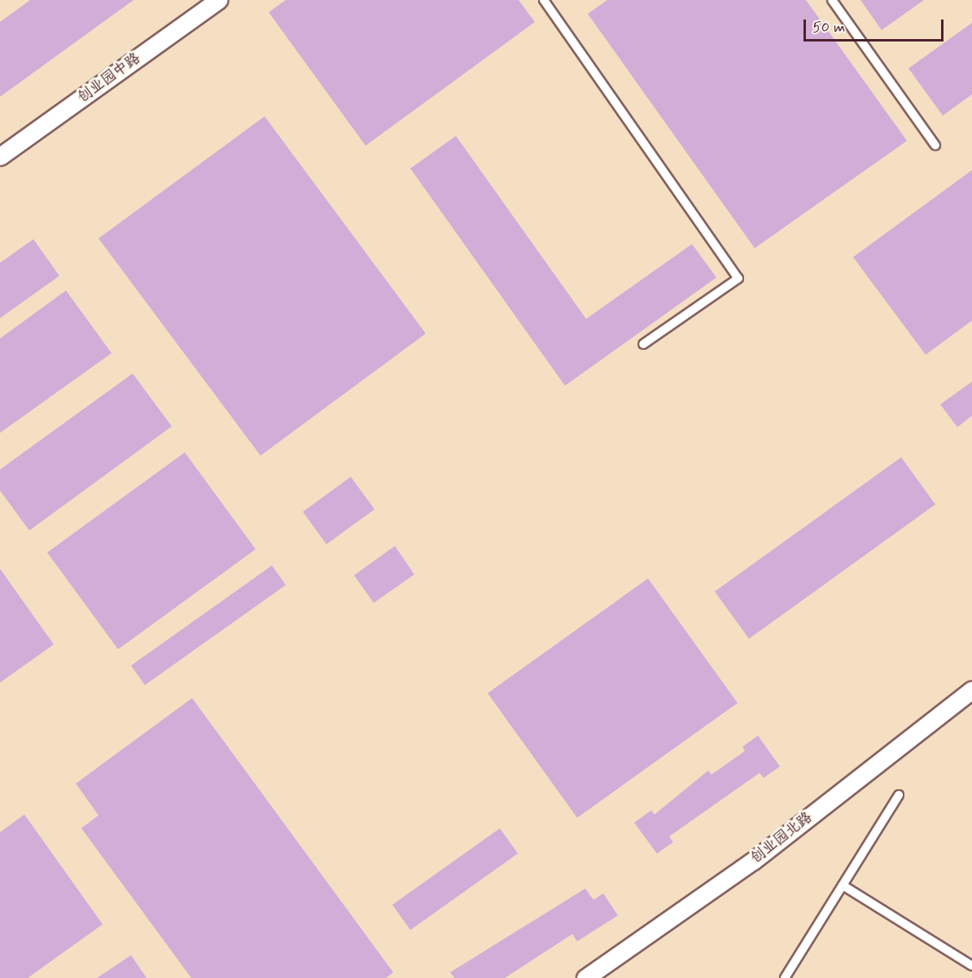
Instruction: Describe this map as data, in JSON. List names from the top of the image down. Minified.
{"streets":{"street":["创业园中路","创业园北路"]},"scale_bar":"50 m"}
